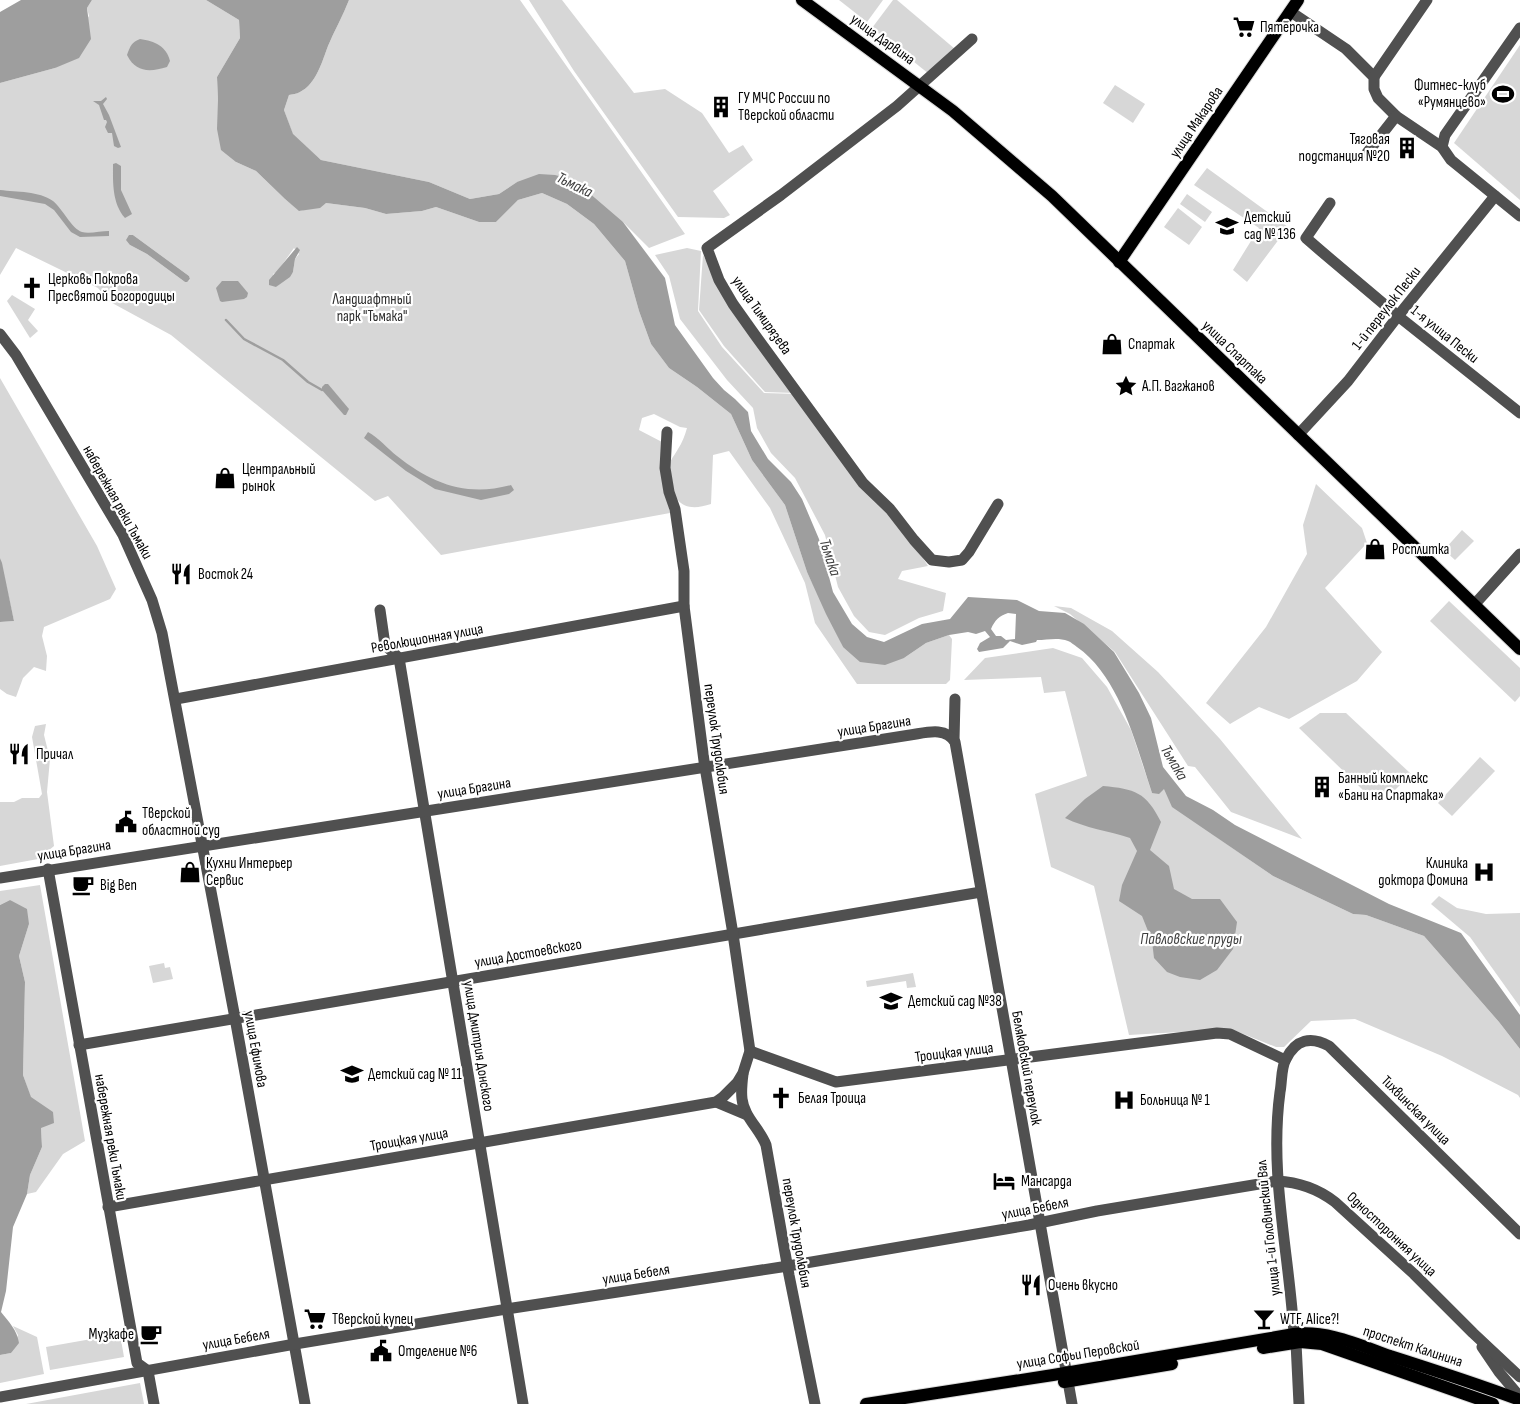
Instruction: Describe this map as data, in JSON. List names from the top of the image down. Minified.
{"streets":{"main road":["улица Дарвина","улица Макарова","улица Спартака","проспект Калинина","улица Софьи Перовской"],"street":["1-й переулок Пески","улица Тимирязева","1-я улица Пески","набережная реки Тьмаки","Революционная улица","улица Брагина","переулок Трудолюбия","улица Достоевского","улица Дмитрия Донского","улица Ефимова","Троицкая улица","Беляковский переулок","Тихвинская улица","улица Бебеля","улица 1-й Головинский Вал","Односторонняя улица"]},"crossings":[["улица Дарвина","улица Тимирязева"],["улица Дарвина","улица Спартака"],["улица Макарова","улица Спартака"],["1-й переулок Пески","1-я улица Пески"],["1-й переулок Пески","улица Спартака"],["улица Тимирязева","улица Спартака"],["набережная реки Тьмаки","Революционная улица"],["набережная реки Тьмаки","улица Брагина"],["набережная реки Тьмаки","улица Достоевского"],["набережная реки Тьмаки","улица Ефимова"],["набережная реки Тьмаки","Троицкая улица"],["набережная реки Тьмаки","улица Бебеля"],["Революционная улица","переулок Трудолюбия"],["Революционная улица","улица Дмитрия Донского"],["Революционная улица","улица Ефимова"],["улица Брагина","переулок Трудолюбия"],["улица Брагина","улица Дмитрия Донского"],["улица Брагина","улица Ефимова"],["улица Брагина","Беляковский переулок"],["переулок Трудолюбия","улица Достоевского"],["переулок Трудолюбия","Троицкая улица"],["переулок Трудолюбия","улица Бебеля"],["улица Достоевского","улица Дмитрия Донского"],["улица Достоевского","улица Ефимова"],["улица Достоевского","Беляковский переулок"],["улица Дмитрия Донского","Троицкая улица"],["улица Дмитрия Донского","улица Бебеля"],["улица Ефимова","Троицкая улица"],["улица Ефимова","улица Бебеля"],["Троицкая улица","Беляковский переулок"],["Троицкая улица","Тихвинская улица"],["Троицкая улица","улица 1-й Головинский Вал"],["Беляковский переулок","улица Бебеля"],["Беляковский переулок","улица Софьи Перовской"],["Тихвинская улица","улица 1-й Головинский Вал"],["улица Бебеля","улица 1-й Головинский Вал"],["улица Бебеля","Односторонняя улица"],["улица 1-й Головинский Вал","Односторонняя улица"],["улица 1-й Головинский Вал","проспект Калинина"],["улица 1-й Головинский Вал","улица Софьи Перовской"],["Односторонняя улица","проспект Калинина"],["проспект Калинина","улица Софьи Перовской"]],"water":["Тьмака","Павловские пруды"],"parks":["Ландшафтный парк \"Тьмака\""],"places":{"supermarket":["Пятёрочка","Тверской купец"],"sports":["Фитнес-клуб «Румянцево»"],"building":["ГУ МЧС России по Тверской области","Тяговая подстанция №20","Банный комплекс «Бани на Спартака»"],"school or university":["Детский сад № 136","Детский сад №38","Детский сад № 11"],"church":["Церковь Покрова Пресвятой Богородицы","Белая Троица"],"shop":["Спартак","Центральный рынок","Росплитка","Кухни Интерьер Сервис"],"place":["А.П. Вагжанов"],"restaurant":["Восток 24","Причал","Очень вкусно"],"public building":["Тверской областной суд","Отделение №6"],"hospital":["Клиника доктора Фомина","Больница № 1"],"cafe":["Big Ben","Музкафе"],"hotel":["Мансарда"],"bar":["WTF, Alice?!"]}}
